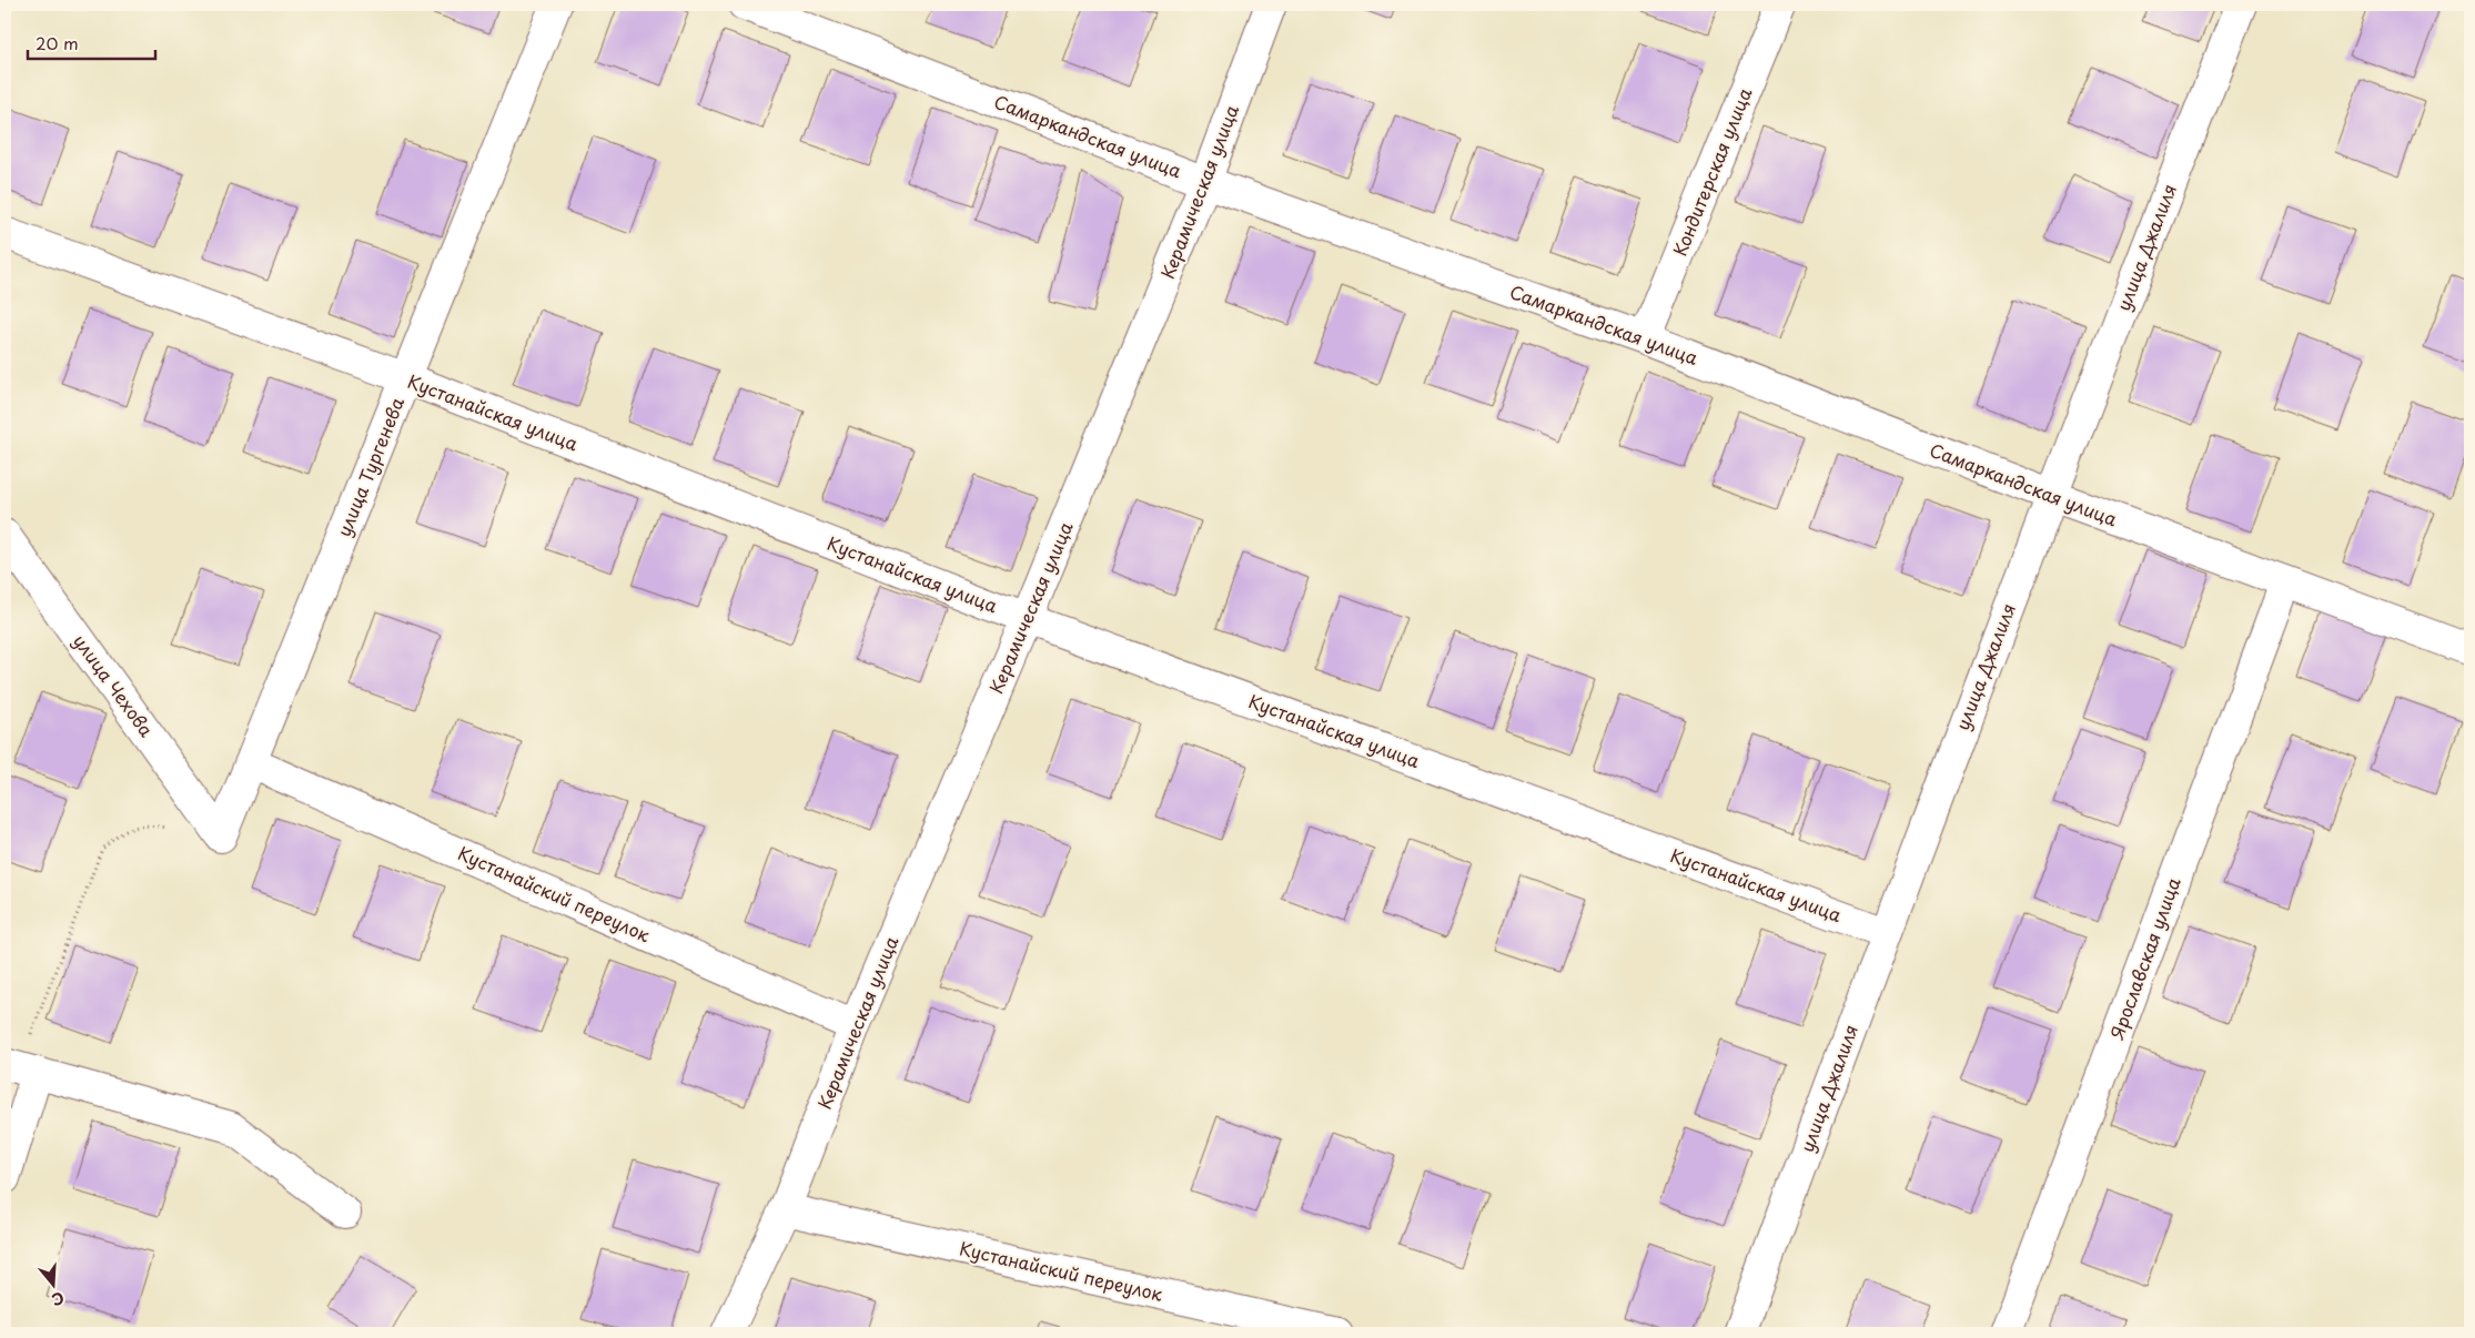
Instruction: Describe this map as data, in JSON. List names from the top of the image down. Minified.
{"streets":{"street":["Самаркандская улица","Кондитерская улица","Керамическая улица","улица Джалиля","Кустанайская улица","улица Тургенева","улица Чехова","Кустанайский переулок","Ярославская улица"]},"crossings":[["Самаркандская улица","Кондитерская улица"],["Самаркандская улица","Керамическая улица"],["Самаркандская улица","улица Джалиля"],["Самаркандская улица","Ярославская улица"],["Керамическая улица","Кустанайская улица"],["Керамическая улица","Кустанайский переулок"],["улица Джалиля","Кустанайская улица"],["Кустанайская улица","улица Тургенева"],["улица Тургенева","улица Чехова"],["улица Тургенева","Кустанайский переулок"]],"scale_bar":"20 m","north":"bottom"}
